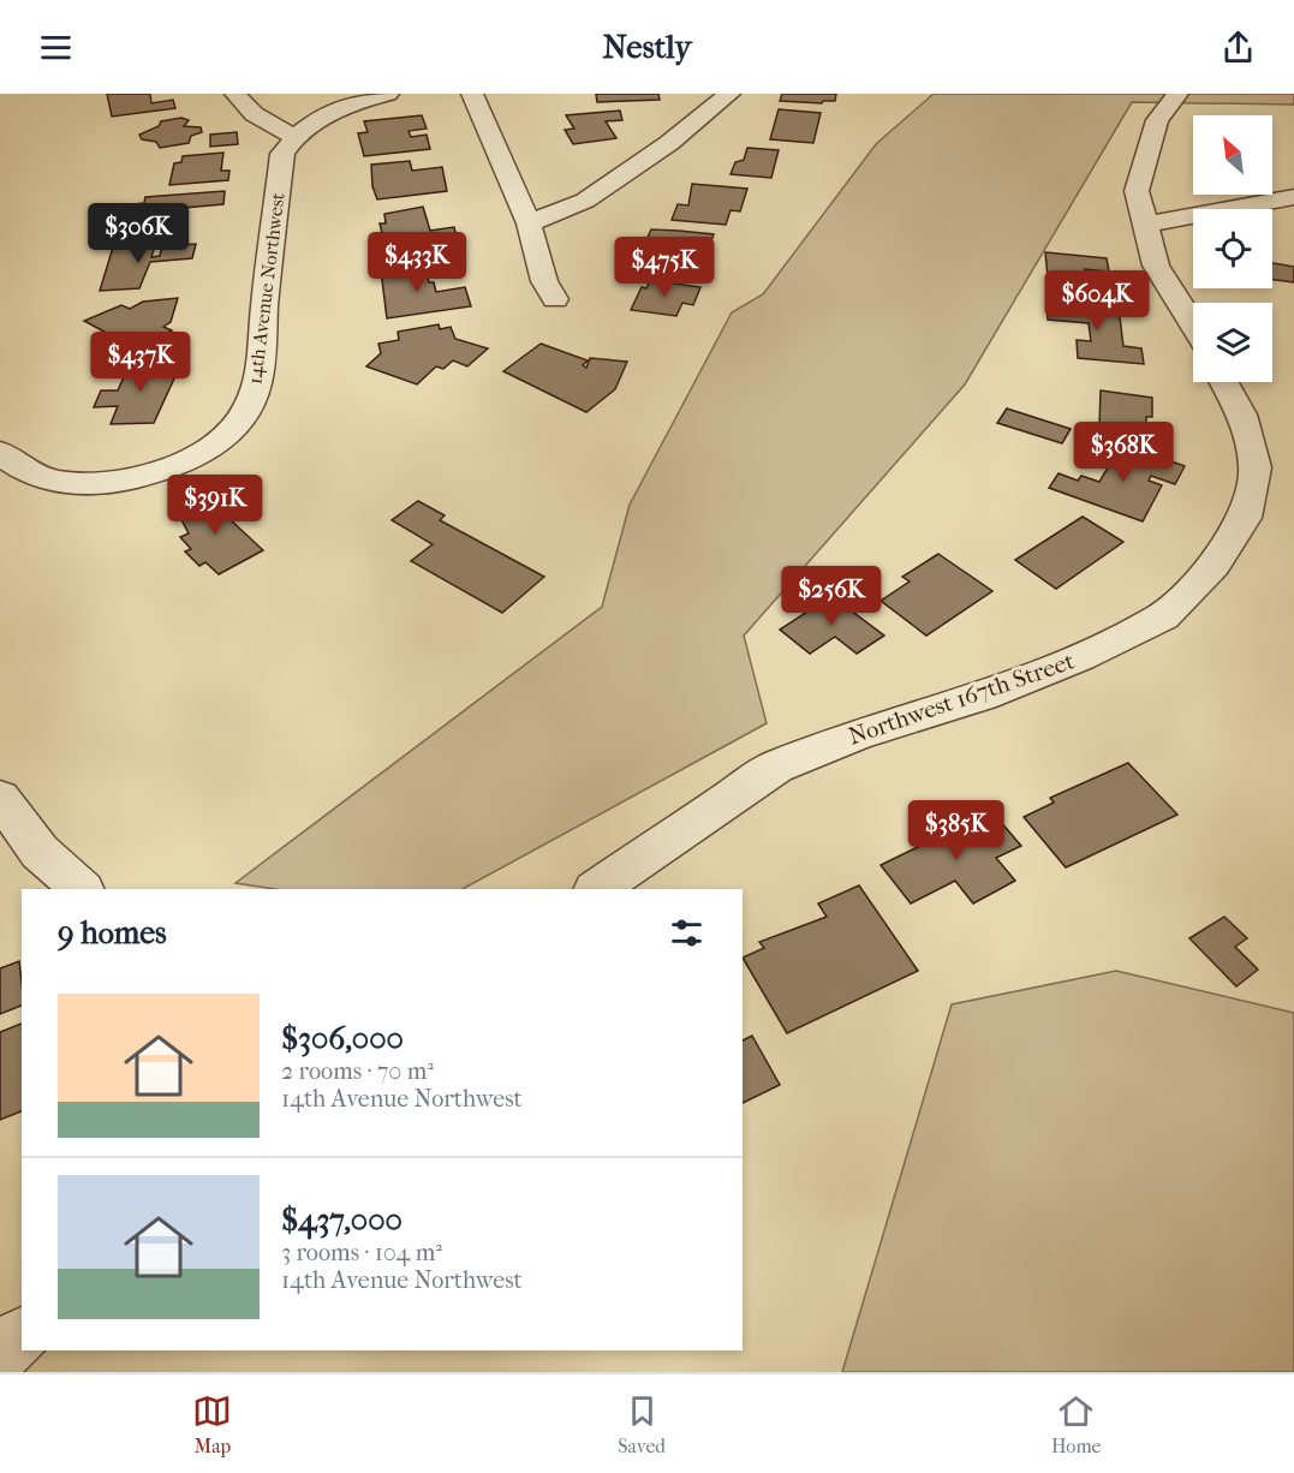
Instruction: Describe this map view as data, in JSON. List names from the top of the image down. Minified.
{"streets":{"street":["14th Avenue Northwest","Northwest 167th Street"]},"north":"top left","page":{"header":"Nestly","price":["$306K","$433K","$475K","$604K","$437K","$368K","$391K","$256K","$385K"],"heading":"9 homes","list":[{"name":"$306,000","note":"2 rooms · 70 m² · 14th Avenue Northwest"},{"name":"$437,000","note":"3 rooms · 104 m² · 14th Avenue Northwest"}],"tabs":["Map","Saved","Home"]}}
